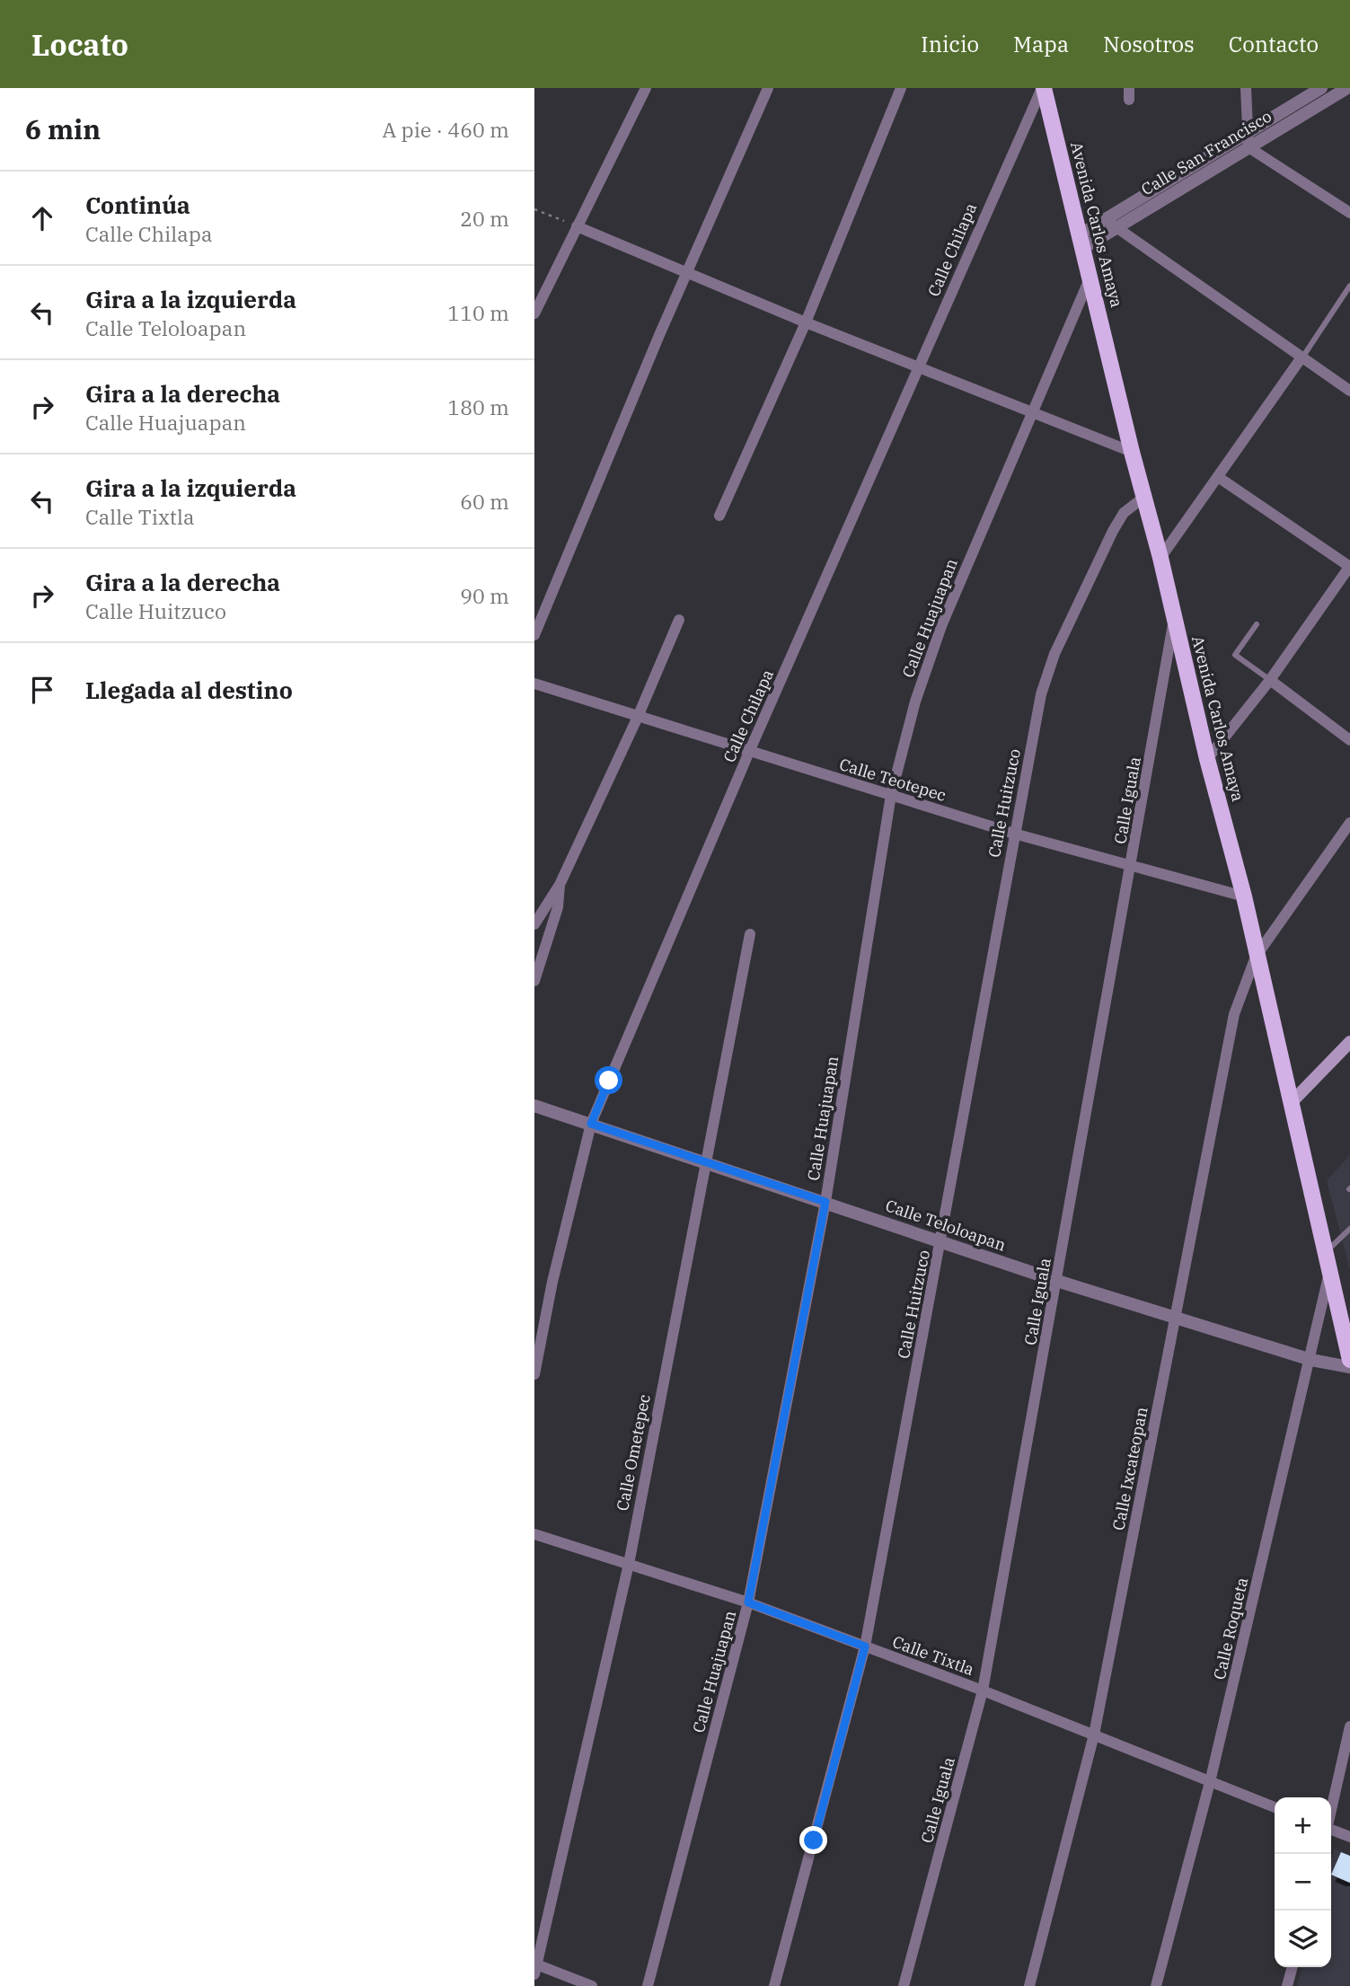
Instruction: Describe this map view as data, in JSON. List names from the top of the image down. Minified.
{"streets":{"main road":["Avenida Carlos Amaya"],"street":["Calle San Francisco","Calle Chilapa","Calle Huajuapan","Calle Teotepec","Calle Iguala","Calle Huitzuco","Calle Teloloapan","Calle Ometepec","Calle Ixcateopan","Calle Roqueta","Calle Tixtla"]},"crossings":[["Calle San Francisco","Avenida Carlos Amaya"],["Avenida Carlos Amaya","Calle Chilapa"],["Avenida Carlos Amaya","Calle Huajuapan"],["Avenida Carlos Amaya","Calle Teotepec"],["Avenida Carlos Amaya","Calle Iguala"],["Avenida Carlos Amaya","Calle Huitzuco"],["Avenida Carlos Amaya","Calle Ixcateopan"],["Avenida Carlos Amaya","Calle Roqueta"],["Calle Chilapa","Calle Teotepec"],["Calle Chilapa","Calle Teloloapan"],["Calle Huajuapan","Calle Teotepec"],["Calle Huajuapan","Calle Teloloapan"],["Calle Huajuapan","Calle Tixtla"],["Calle Teotepec","Calle Iguala"],["Calle Teotepec","Calle Huitzuco"],["Calle Iguala","Calle Teloloapan"],["Calle Iguala","Calle Tixtla"],["Calle Huitzuco","Calle Teloloapan"],["Calle Huitzuco","Calle Tixtla"],["Calle Teloloapan","Calle Ometepec"],["Calle Teloloapan","Calle Ixcateopan"],["Calle Teloloapan","Calle Roqueta"],["Calle Ometepec","Calle Tixtla"],["Calle Ixcateopan","Calle Tixtla"],["Calle Roqueta","Calle Tixtla"]],"page":{"header":"Locato","nav":["Inicio","Mapa","Nosotros","Contacto"],"heading":["6 min","A pie · 460 m"],"list":[["Continúa","Calle Chilapa","20 m"],["Gira a la izquierda","Calle Teloloapan","110 m"],["Gira a la derecha","Calle Huajuapan","180 m"],["Gira a la izquierda","Calle Tixtla","60 m"],["Gira a la derecha","Calle Huitzuco","90 m"],"Llegada al destino"],"map_buttons":["+","−"]}}
